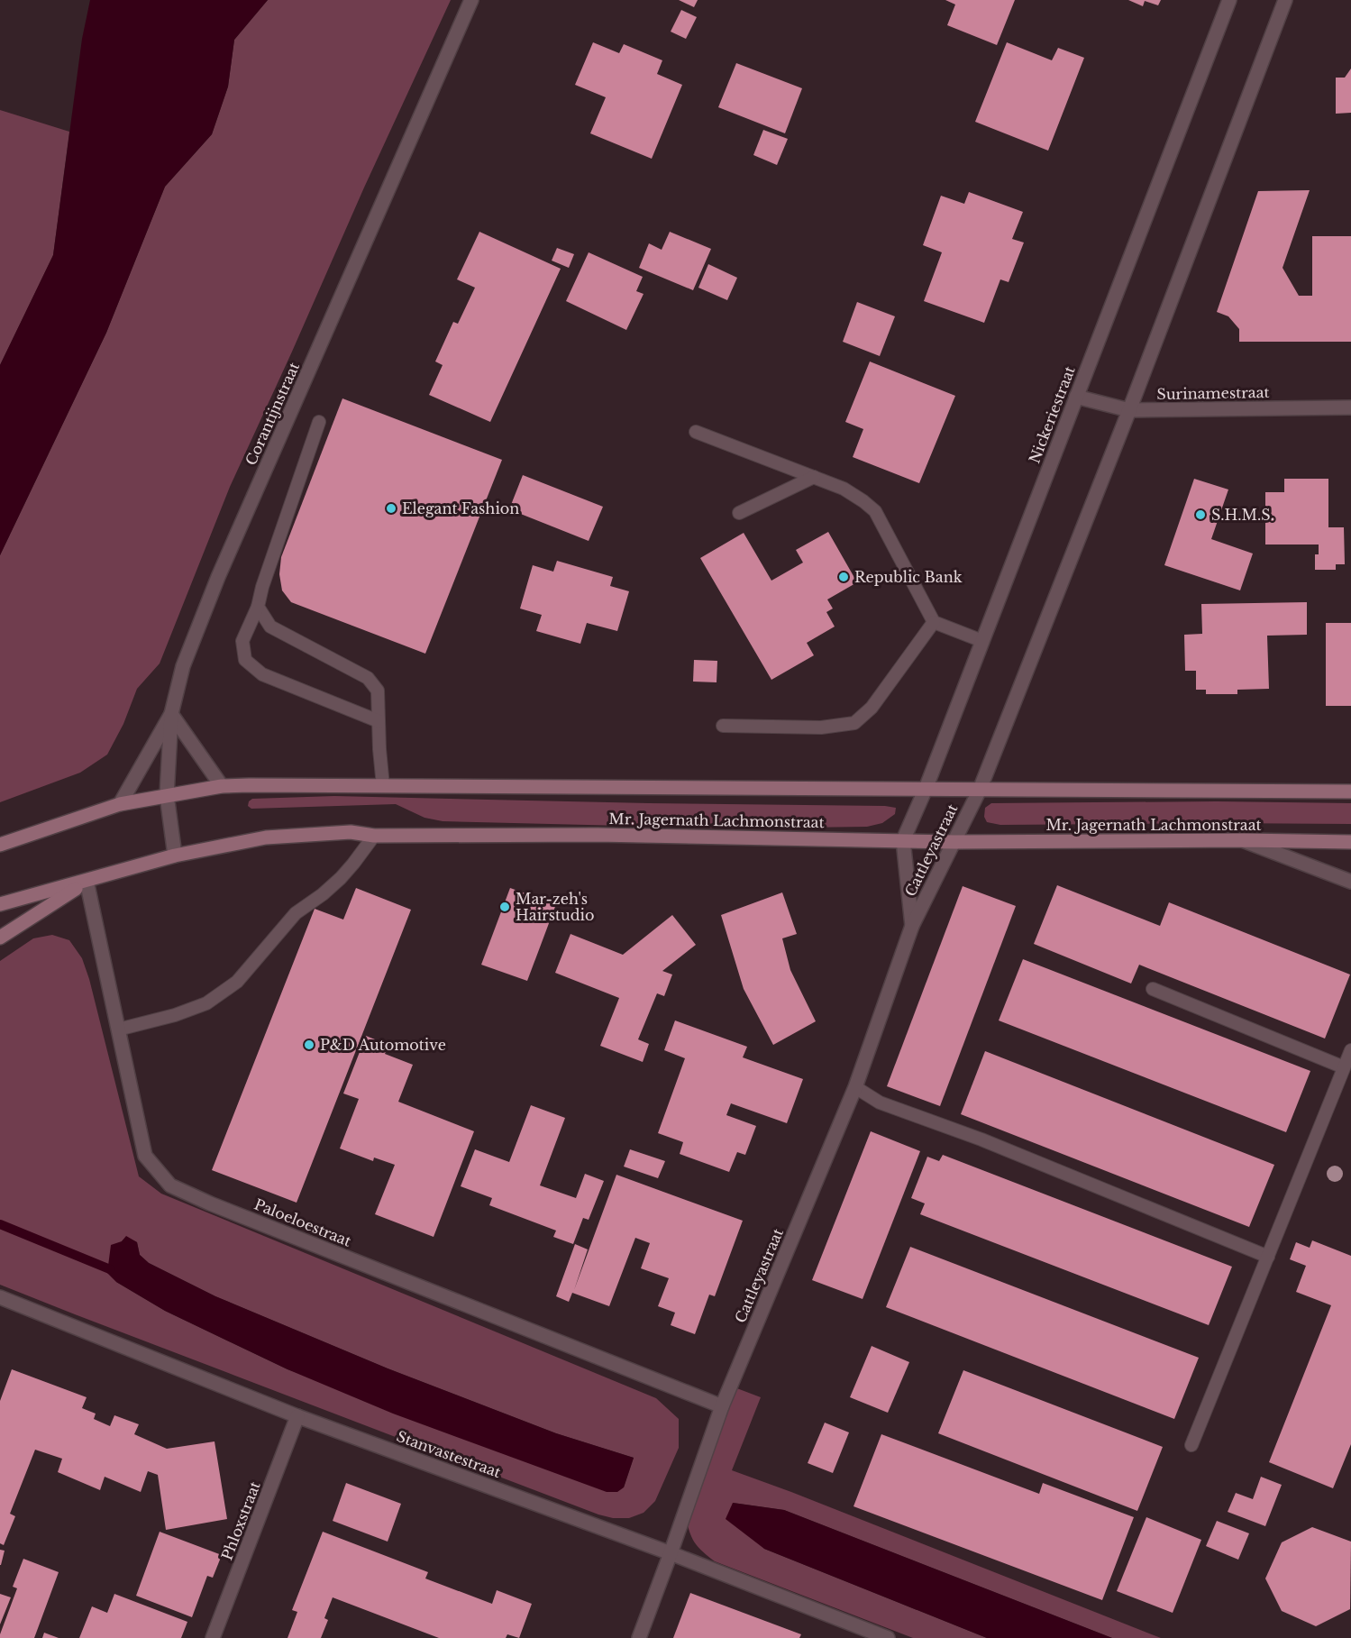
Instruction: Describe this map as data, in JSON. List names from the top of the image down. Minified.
{"streets":{"main road":["Mr. Jagernath Lachmonstraat"],"street":["Surinamestraat","Corantijnstraat","Nickeriestraat","Cattleyastraat","Paloeloestraat","Stanvastestraat","Phloxstraat"]},"crossings":[["Surinamestraat","Nickeriestraat"],["Corantijnstraat","Mr. Jagernath Lachmonstraat"],["Nickeriestraat","Mr. Jagernath Lachmonstraat"],["Nickeriestraat","Cattleyastraat"],["Mr. Jagernath Lachmonstraat","Cattleyastraat"],["Mr. Jagernath Lachmonstraat","Paloeloestraat"],["Cattleyastraat","Paloeloestraat"],["Cattleyastraat","Stanvastestraat"],["Stanvastestraat","Phloxstraat"]],"places":["Elegant Fashion","S.H.M.S.","Republic Bank","Mar-zeh's Hairstudio","P&D Automotive"]}
